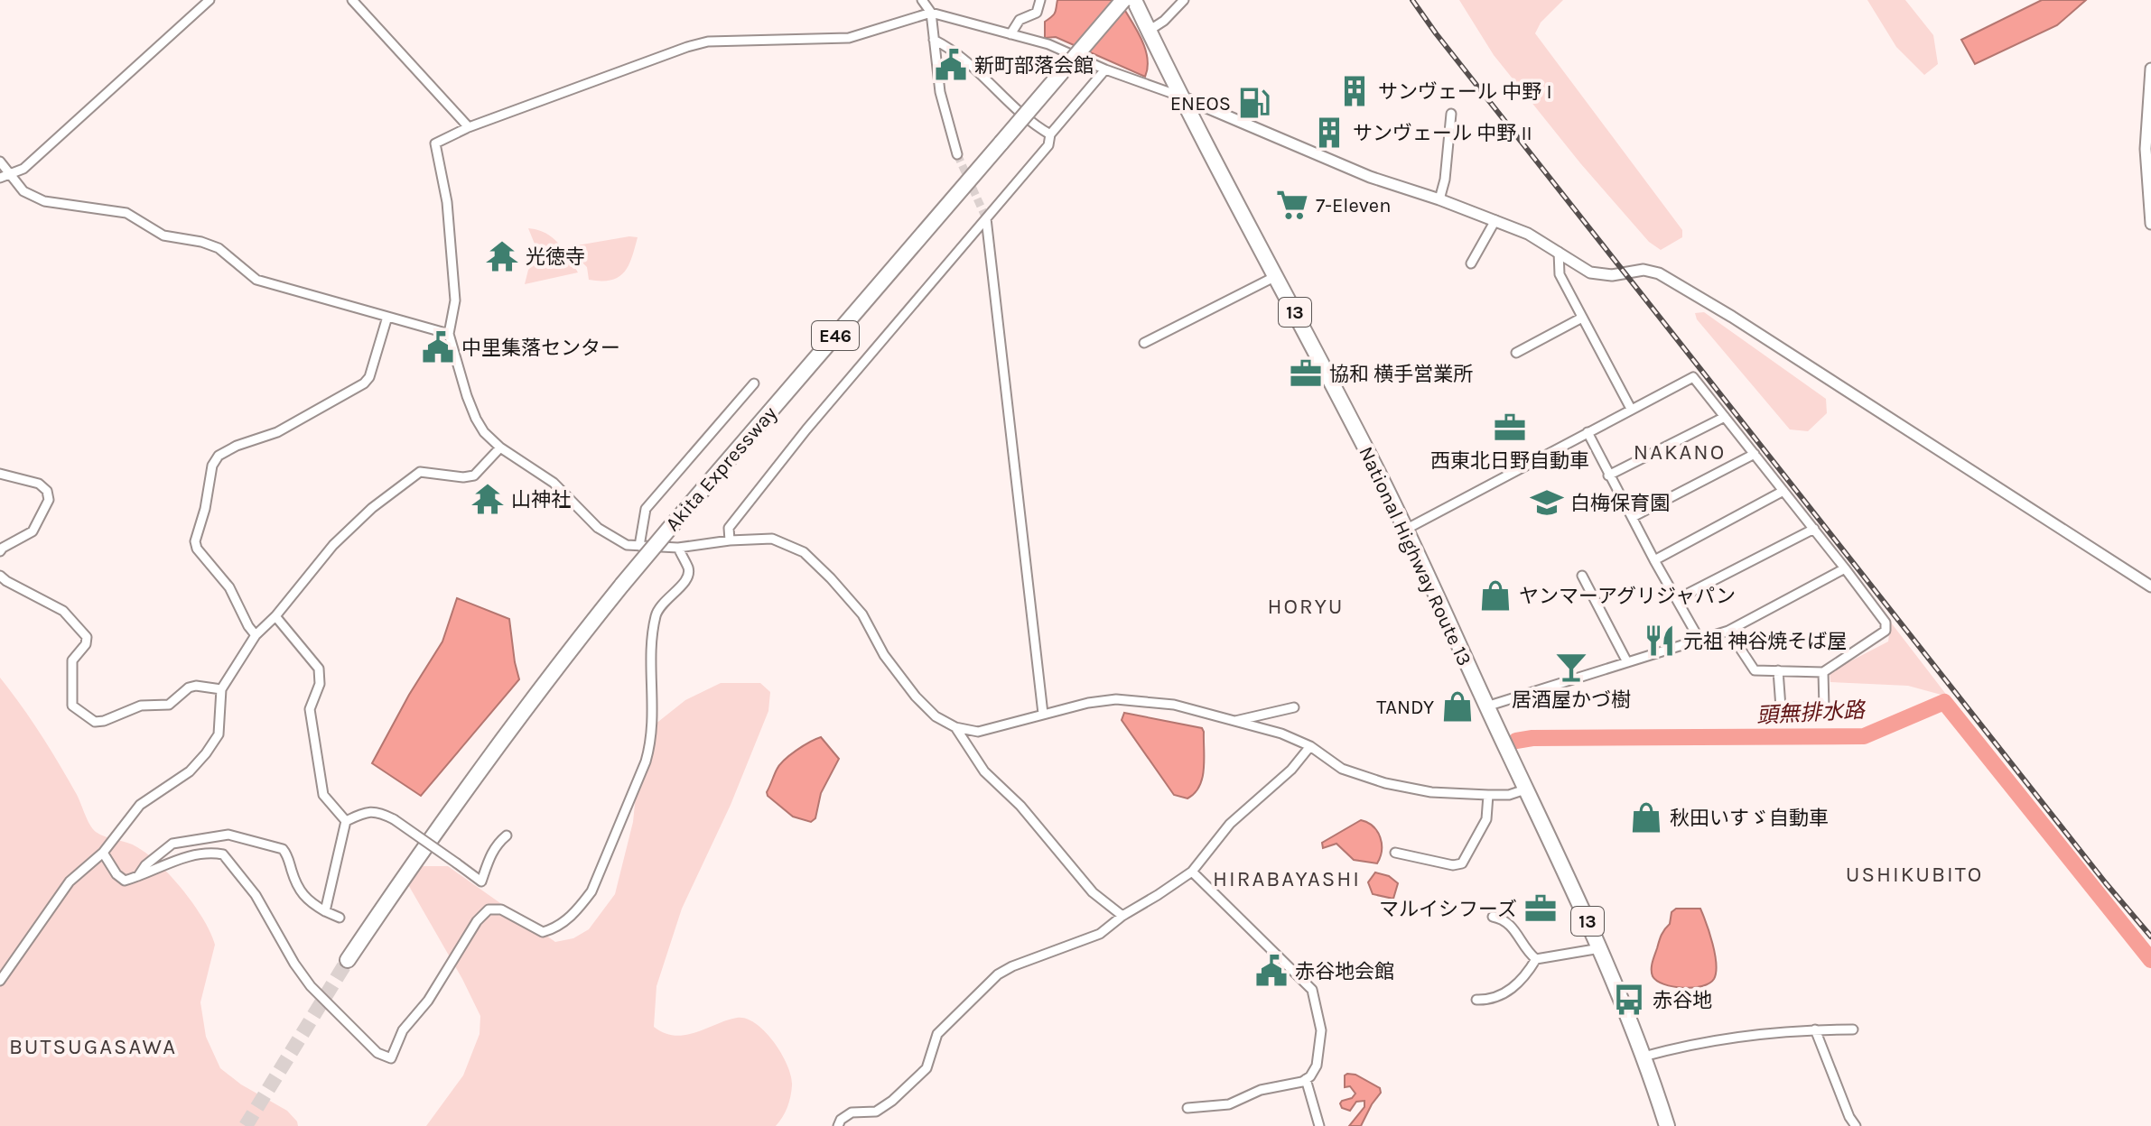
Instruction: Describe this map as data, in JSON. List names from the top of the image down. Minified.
{"streets":{"highway":["13","E46","Akita Expressway","National Highway Route 13"]},"districts":["NAKANO","HORYU","USHIKUBITO","HIRABAYASHI","BUTSUGASAWA"],"water":["頭無排水路"],"places":{"public building":["新町部落会館","中里集落センター","赤谷地会館"],"building":["サンヴェール 中野 I","サンヴェール 中野 II"],"fuel station":["ENEOS"],"supermarket":["7-Eleven"],"temple":["光徳寺","山神社"],"office":["協和 横手営業所","西東北日野自動車","マルイシフーズ"],"school or university":["白梅保育園"],"shop":["ヤンマーアグリジャパン","TANDY","秋田いすゞ自動車"],"restaurant":["元祖 神谷焼そば屋"],"bar":["居酒屋かづ樹"],"bus stop":["赤谷地"]}}
